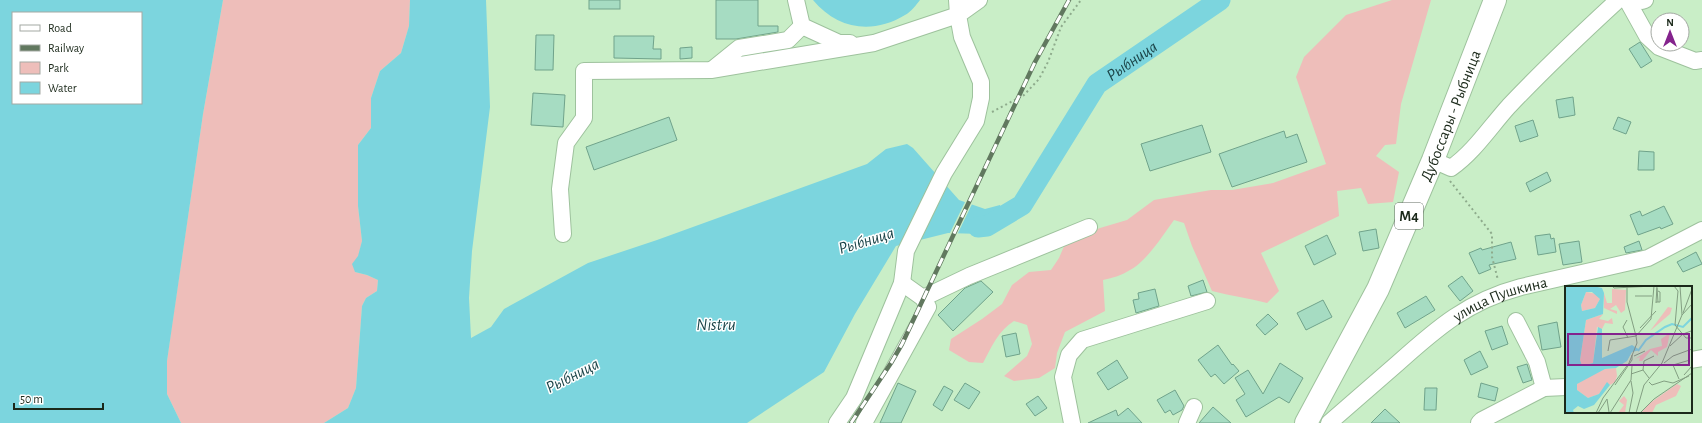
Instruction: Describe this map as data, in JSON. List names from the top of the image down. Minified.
{"streets":{"highway":["Дубоссары - Рыбница","M4"],"street":["улица Пушкина"]},"water":["Рыбница","Nistru"],"legend":["Road","Railway","Park","Water"],"scale_bar":"50 m","north":"top"}
